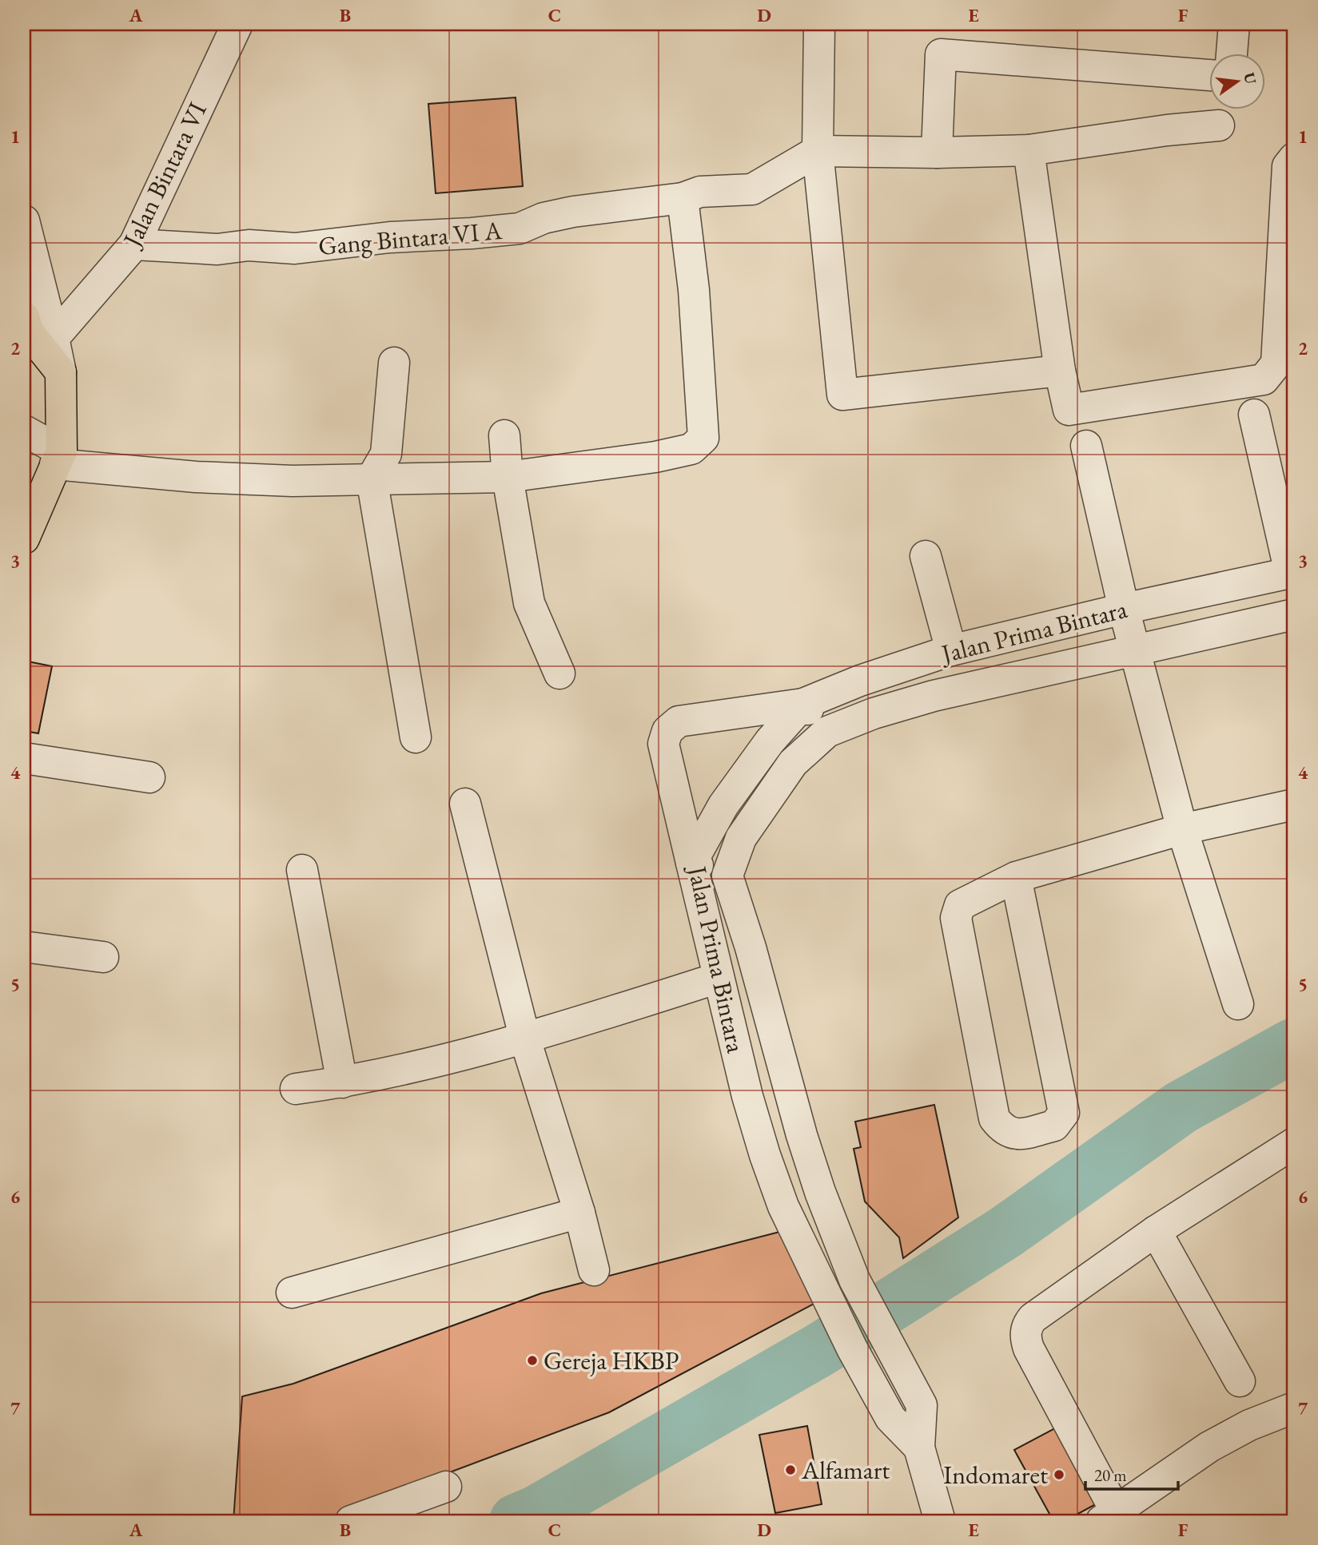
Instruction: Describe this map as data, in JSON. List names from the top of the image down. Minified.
{"streets":{"street":["Jalan Bintara VI","Gang Bintara VI A","Jalan Prima Bintara"]},"crossings":[["Jalan Bintara VI","Gang Bintara VI A"]],"places":["Gereja HKBP","Alfamart","Indomaret"],"scale_bar":"20 m","north":"right","grid":{"columns":["A","B","C","D","E","F"],"rows":["1","2","3","4","5","6","7"]}}
